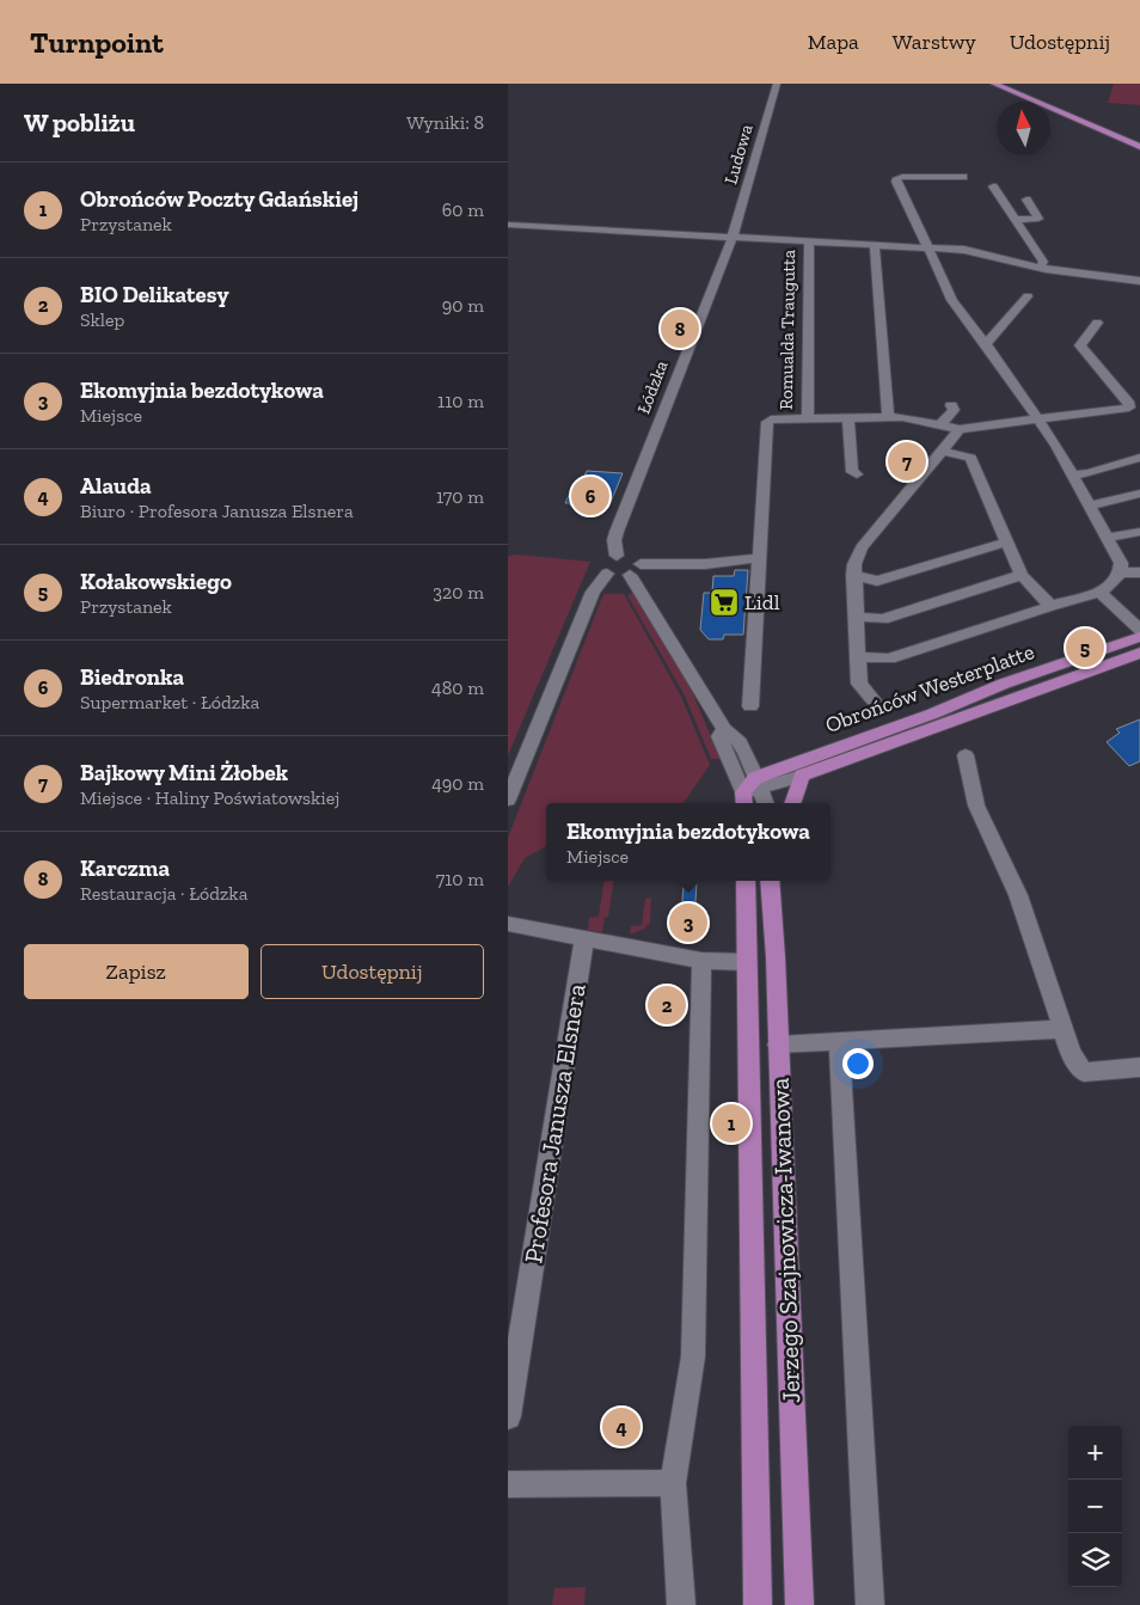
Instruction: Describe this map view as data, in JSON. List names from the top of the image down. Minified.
{"streets":{"main road":["Obrońców Westerplatte","Jerzego Szajnowicza-Iwanowa"],"street":["Ludowa","Romualda Traugutta","Łódzka","Profesora Janusza Elsnera"]},"crossings":[["Ludowa","Romualda Traugutta"],["Ludowa","Łódzka"],["Romualda Traugutta","Łódzka"]],"places":{"supermarket":["Lidl"]},"north":"top","page":{"header":"Turnpoint","nav":["Mapa","Warstwy","Udostępnij"],"heading":["W pobliżu","Wyniki: 8"],"list":[{"mark":"1","name":"Obrońców Poczty Gdańskiej","note":"Przystanek","value":"60 m"},{"mark":"2","name":"BIO Delikatesy","note":"Sklep","value":"90 m"},{"mark":"3","name":"Ekomyjnia bezdotykowa","note":"Miejsce","value":"110 m"},{"mark":"4","name":"Alauda","note":"Biuro · Profesora Janusza Elsnera","value":"170 m"},{"mark":"5","name":"Kołakowskiego","note":"Przystanek","value":"320 m"},{"mark":"6","name":"Biedronka","note":"Supermarket · Łódzka","value":"480 m"},{"mark":"7","name":"Bajkowy Mini Żłobek","note":"Miejsce · Haliny Poświatowskiej","value":"490 m"},{"mark":"8","name":"Karczma","note":"Restauracja · Łódzka","value":"710 m"}],"pins":["8","7","6","5","3","2","1","4"],"popup":["Ekomyjnia bezdotykowa","Miejsce"],"buttons":["Zapisz","Udostępnij"],"map_buttons":["+","−"]}}
